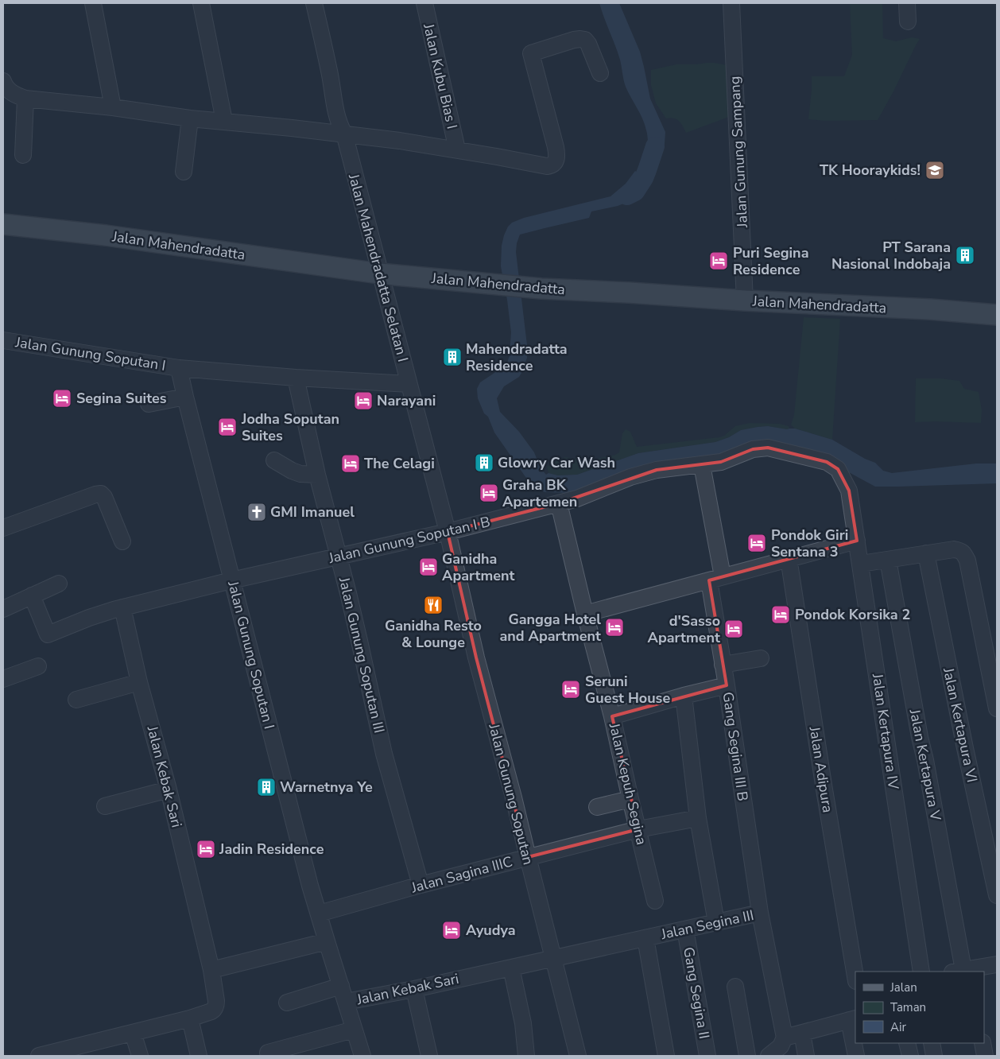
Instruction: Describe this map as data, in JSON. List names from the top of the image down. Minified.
{"streets":{"main road":["Jalan Mahendradatta"],"street":["Jalan Kubu Bias I","Jalan Gunung Sampang","Jalan Mahendradatta Selatan I","Jalan Gunung Soputan I","Jalan Gunung Soputan I B","Jalan Gunung Soputan III","Jalan Kertapura VI","Jalan Kertapura IV","Gang Segina III B","Jalan Kertapura V","Jalan Adipura","Jalan Kebak Sari","Jalan Kepuh Segina","Jalan Gunung Soputan","Jalan Sagina IIIC","Jalan Segina III","Gang Segina II"]},"crossings":[["Jalan Gunung Sampang","Jalan Mahendradatta"],["Jalan Mahendradatta","Jalan Mahendradatta Selatan I"],["Jalan Mahendradatta Selatan I","Jalan Gunung Soputan I"],["Jalan Mahendradatta Selatan I","Jalan Gunung Soputan I B"],["Jalan Mahendradatta Selatan I","Jalan Gunung Soputan"],["Jalan Gunung Soputan I","Jalan Gunung Soputan I B"],["Jalan Gunung Soputan I","Jalan Gunung Soputan III"],["Jalan Gunung Soputan I","Jalan Kebak Sari"],["Jalan Gunung Soputan I","Jalan Sagina IIIC"],["Jalan Gunung Soputan I B","Jalan Gunung Soputan III"],["Jalan Gunung Soputan I B","Jalan Kertapura IV"],["Jalan Gunung Soputan I B","Gang Segina III B"],["Jalan Gunung Soputan I B","Jalan Kebak Sari"],["Jalan Gunung Soputan I B","Jalan Kepuh Segina"],["Jalan Gunung Soputan I B","Jalan Gunung Soputan"],["Jalan Gunung Soputan III","Jalan Sagina IIIC"],["Gang Segina III B","Jalan Segina III"],["Jalan Kebak Sari","Jalan Gunung Soputan"],["Jalan Kebak Sari","Jalan Segina III"],["Jalan Kepuh Segina","Jalan Sagina IIIC"],["Jalan Gunung Soputan","Jalan Sagina IIIC"],["Jalan Gunung Soputan","Jalan Segina III"],["Jalan Segina III","Gang Segina II"]],"places":{"school or university":["TK Hooraykids!"],"building":["PT Sarana Nasional Indobaja","Mahendradatta Residence","Glowry Car Wash","Warnetnya Ye"],"hotel":["Puri Segina Residence","Segina Suites","Narayani","Jodha Soputan Suites","The Celagi","Graha BK Apartemen","Pondok Giri Sentana 3","Ganidha Apartment","Pondok Korsika 2","Gangga Hotel and Apartment","d'Sasso Apartment","Seruni Guest House","Jadin Residence","Ayudya"],"church":["GMI Imanuel"],"restaurant":["Ganidha Resto & Lounge"]},"legend":["Jalan","Taman","Air"]}
